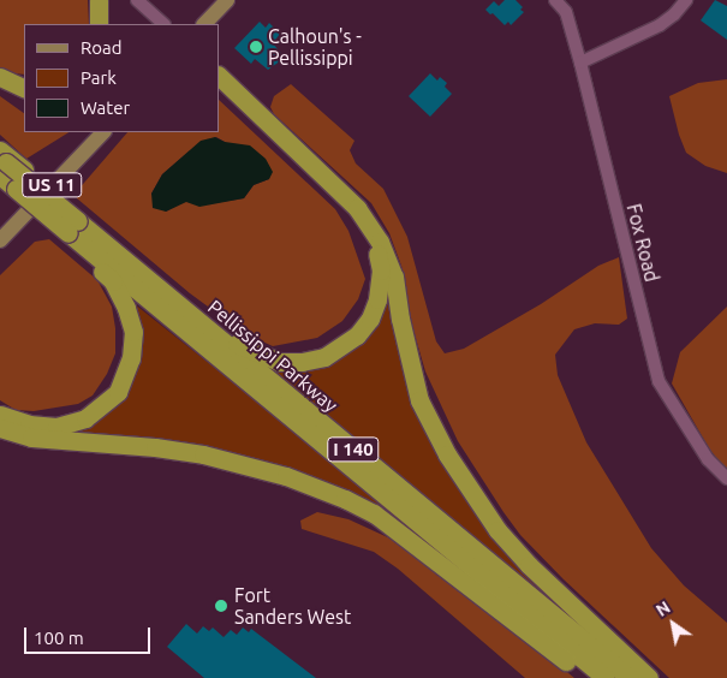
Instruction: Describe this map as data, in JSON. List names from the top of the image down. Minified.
{"streets":{"highway":["Pellissippi Parkway","I 140"],"main road":["US 11"],"street":["Fox Road"]},"places":["Calhoun's - Pellissippi","Fort Sanders West"],"legend":["Road","Park","Water"],"scale_bar":"100 m","north":"top left"}
